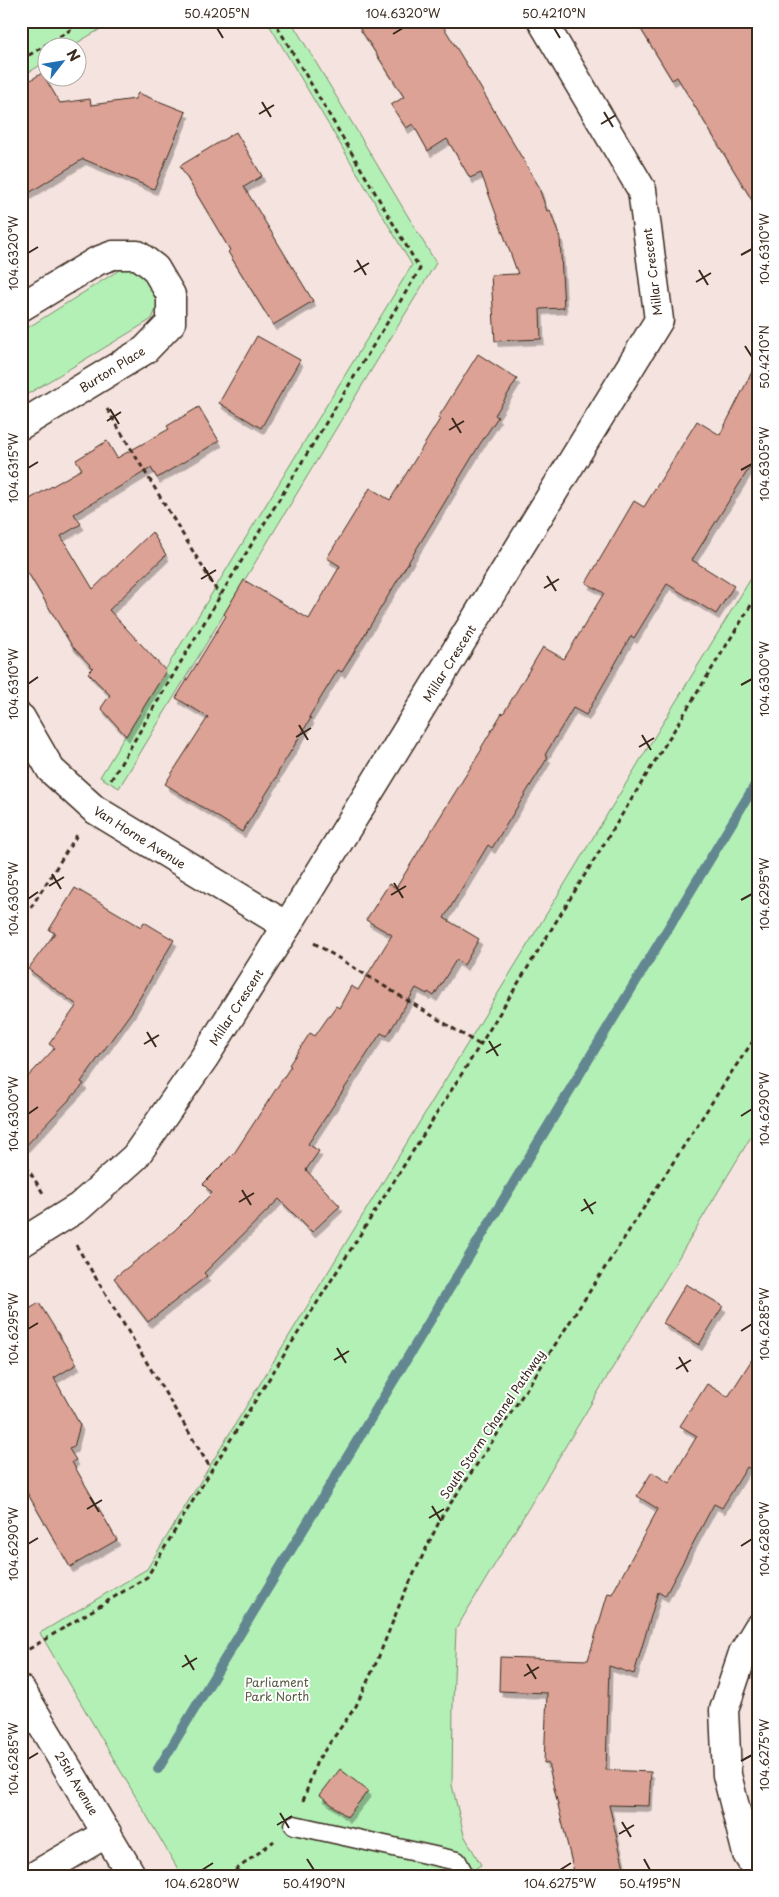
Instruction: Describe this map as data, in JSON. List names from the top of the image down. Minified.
{"streets":{"street":["Millar Crescent","Burton Place","Van Horne Avenue","25th Avenue"],"path":["South Storm Channel Pathway"]},"crossings":[["Millar Crescent","Van Horne Avenue"]],"parks":["Parliament Park North"],"north":"top right","coordinates":["50.4205°N","104.6320°W","50.4210°N","104.6310°W","104.6305°W","104.6315°W","104.6300°W","104.6295°W","104.6290°W","104.6285°W","104.6280°W","104.6275°W","50.4190°N","50.4195°N"]}
